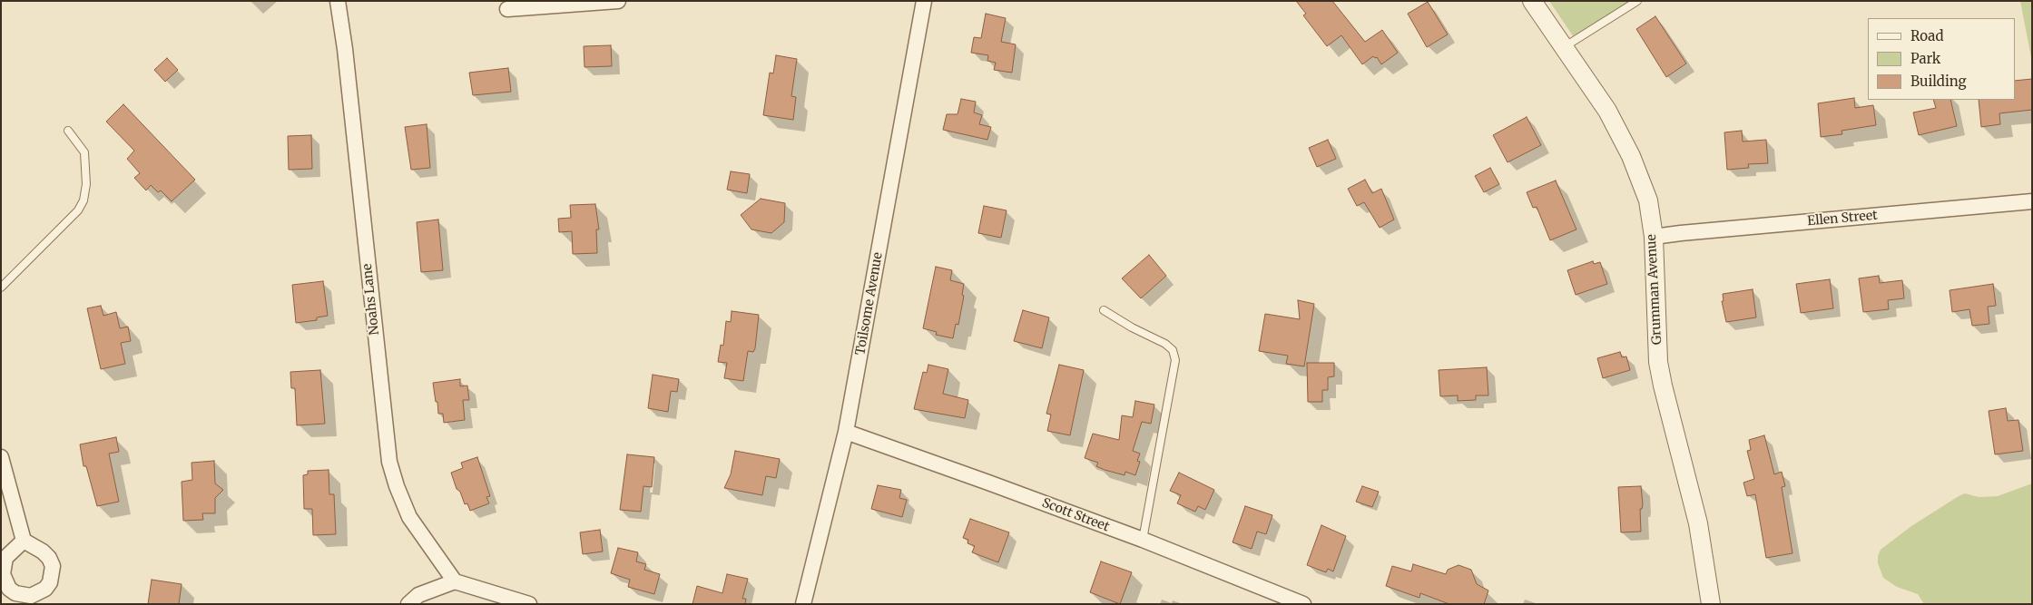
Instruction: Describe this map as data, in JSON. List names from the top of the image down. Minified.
{"streets":{"street":["Ellen Street","Grumman Avenue","Noahs Lane","Toilsome Avenue","Scott Street"]},"crossings":[["Ellen Street","Grumman Avenue"],["Toilsome Avenue","Scott Street"]],"legend":["Road","Park","Building"]}
